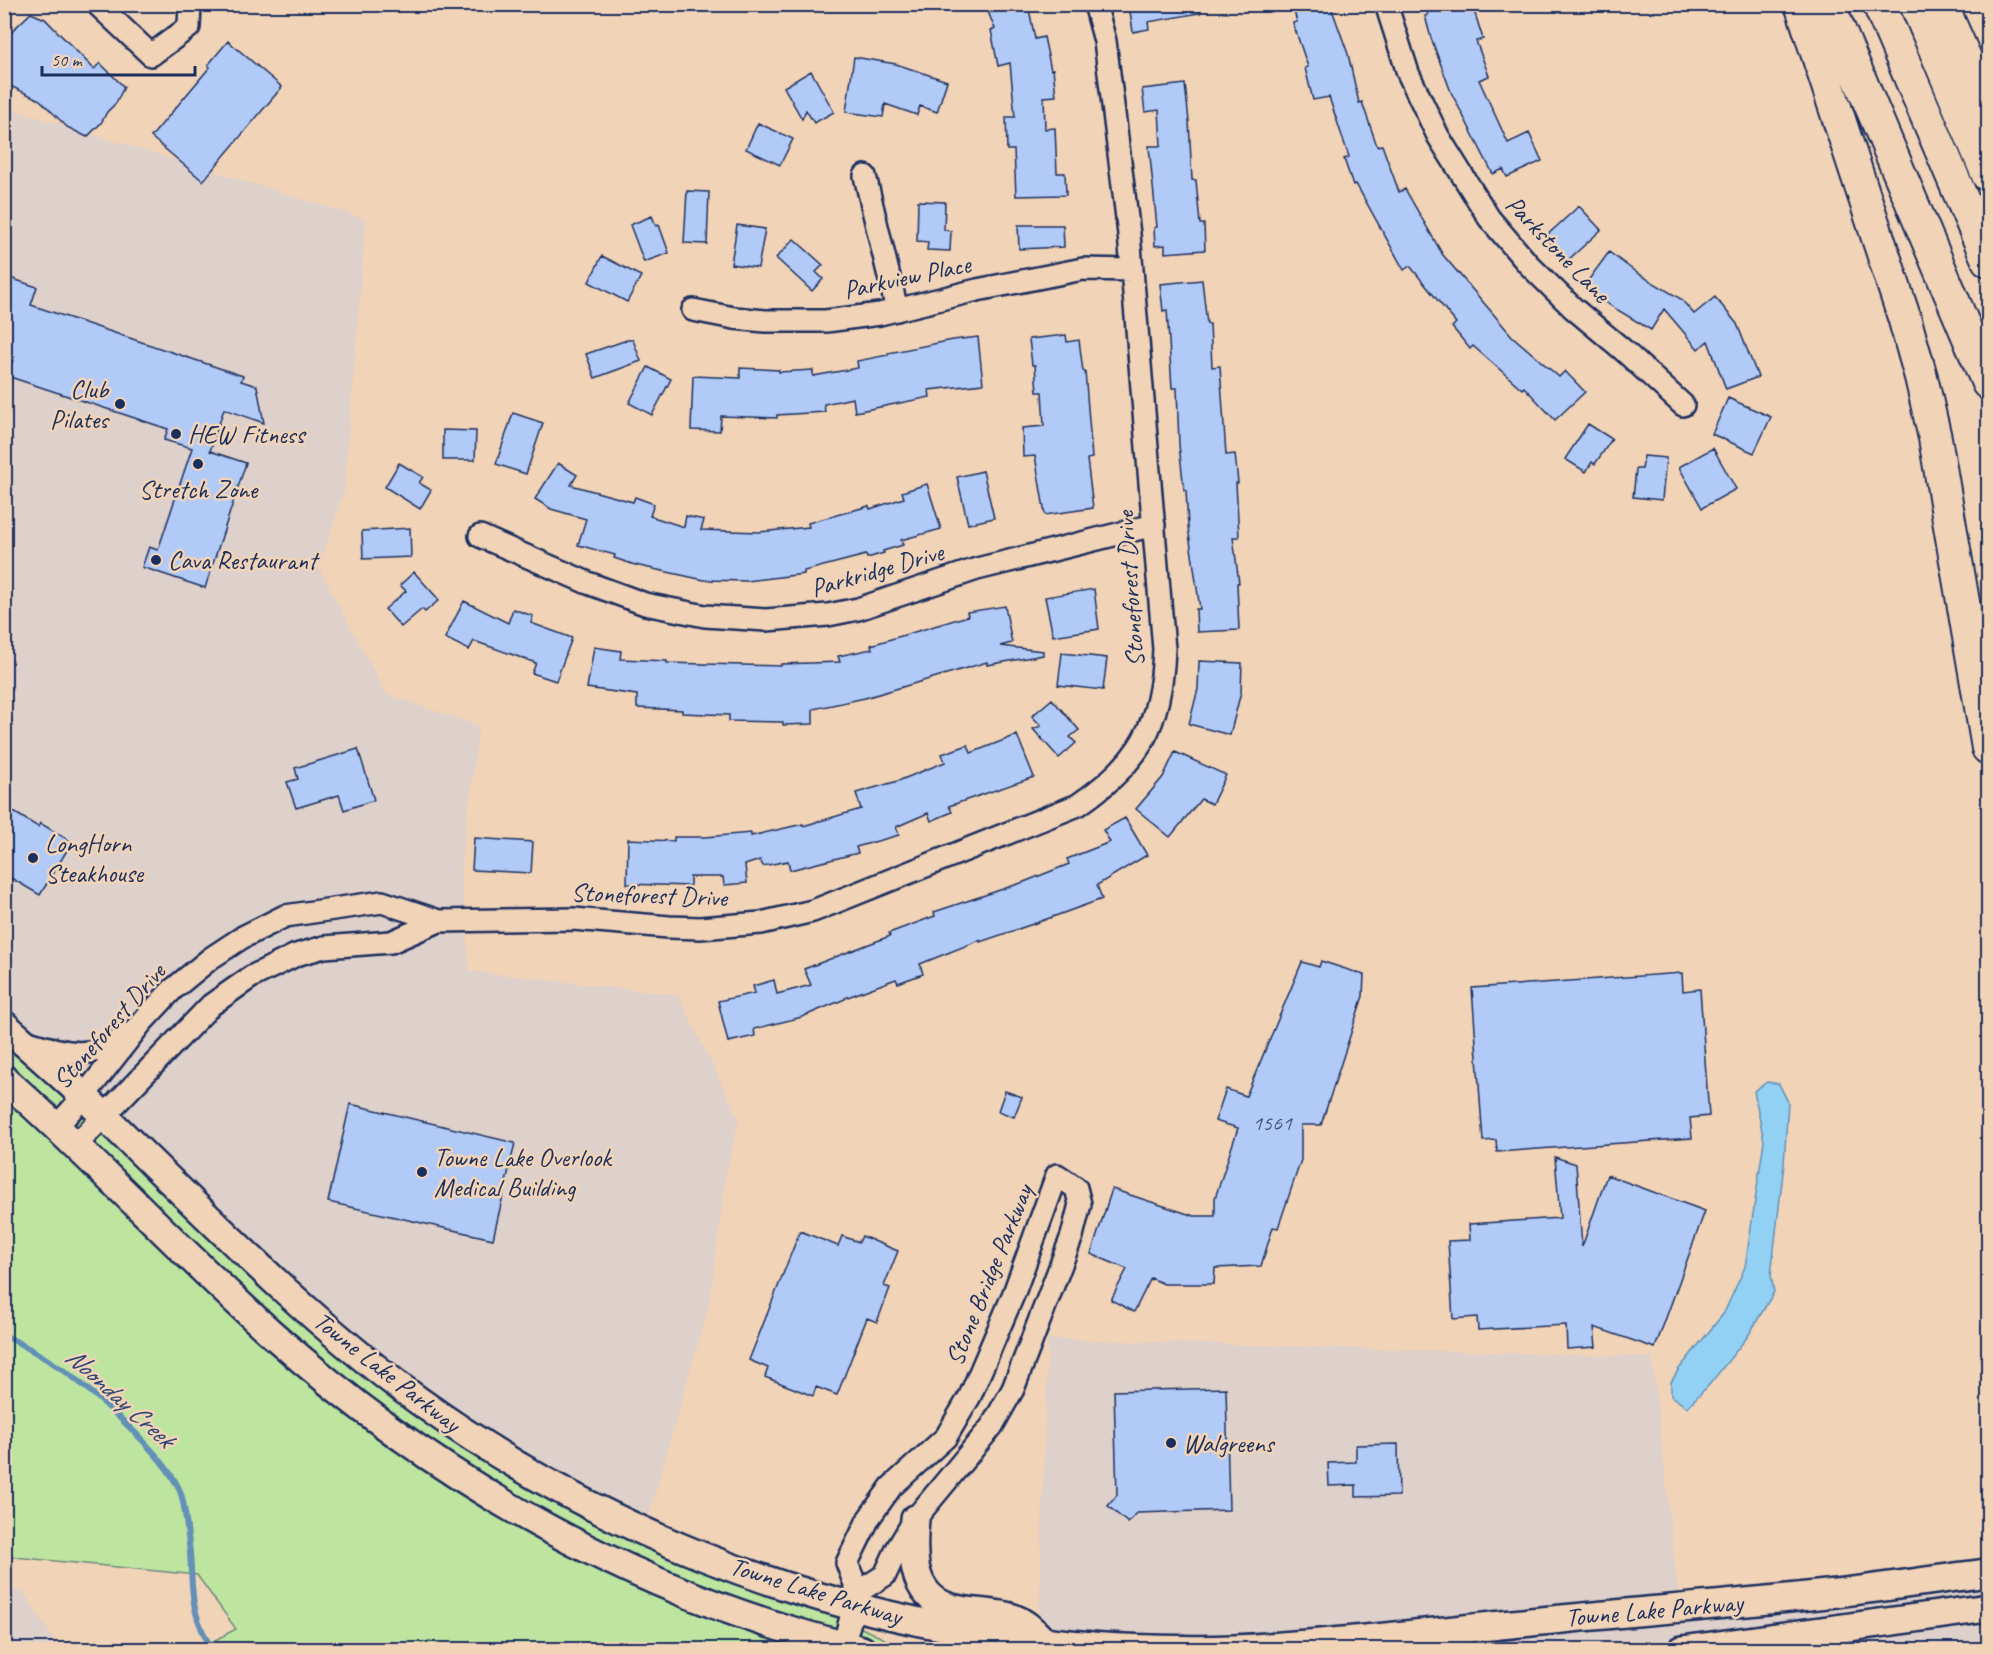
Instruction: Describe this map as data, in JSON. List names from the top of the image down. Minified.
{"streets":{"main road":["Towne Lake Parkway"],"street":["Parkstone Lane","Parkview Place","Parkridge Drive","Stoneforest Drive","Stone Bridge Parkway"]},"crossings":[["Parkview Place","Stoneforest Drive"],["Parkridge Drive","Stoneforest Drive"],["Stoneforest Drive","Towne Lake Parkway"],["Stone Bridge Parkway","Towne Lake Parkway"]],"water":["Noonday Creek"],"places":["Club Pilates","HEW Fitness","Stretch Zone","Cava Restaurant","LongHorn Steakhouse","Towne Lake Overlook Medical Building","Walgreens"],"house_numbers":["1561"],"scale_bar":"50 m"}
